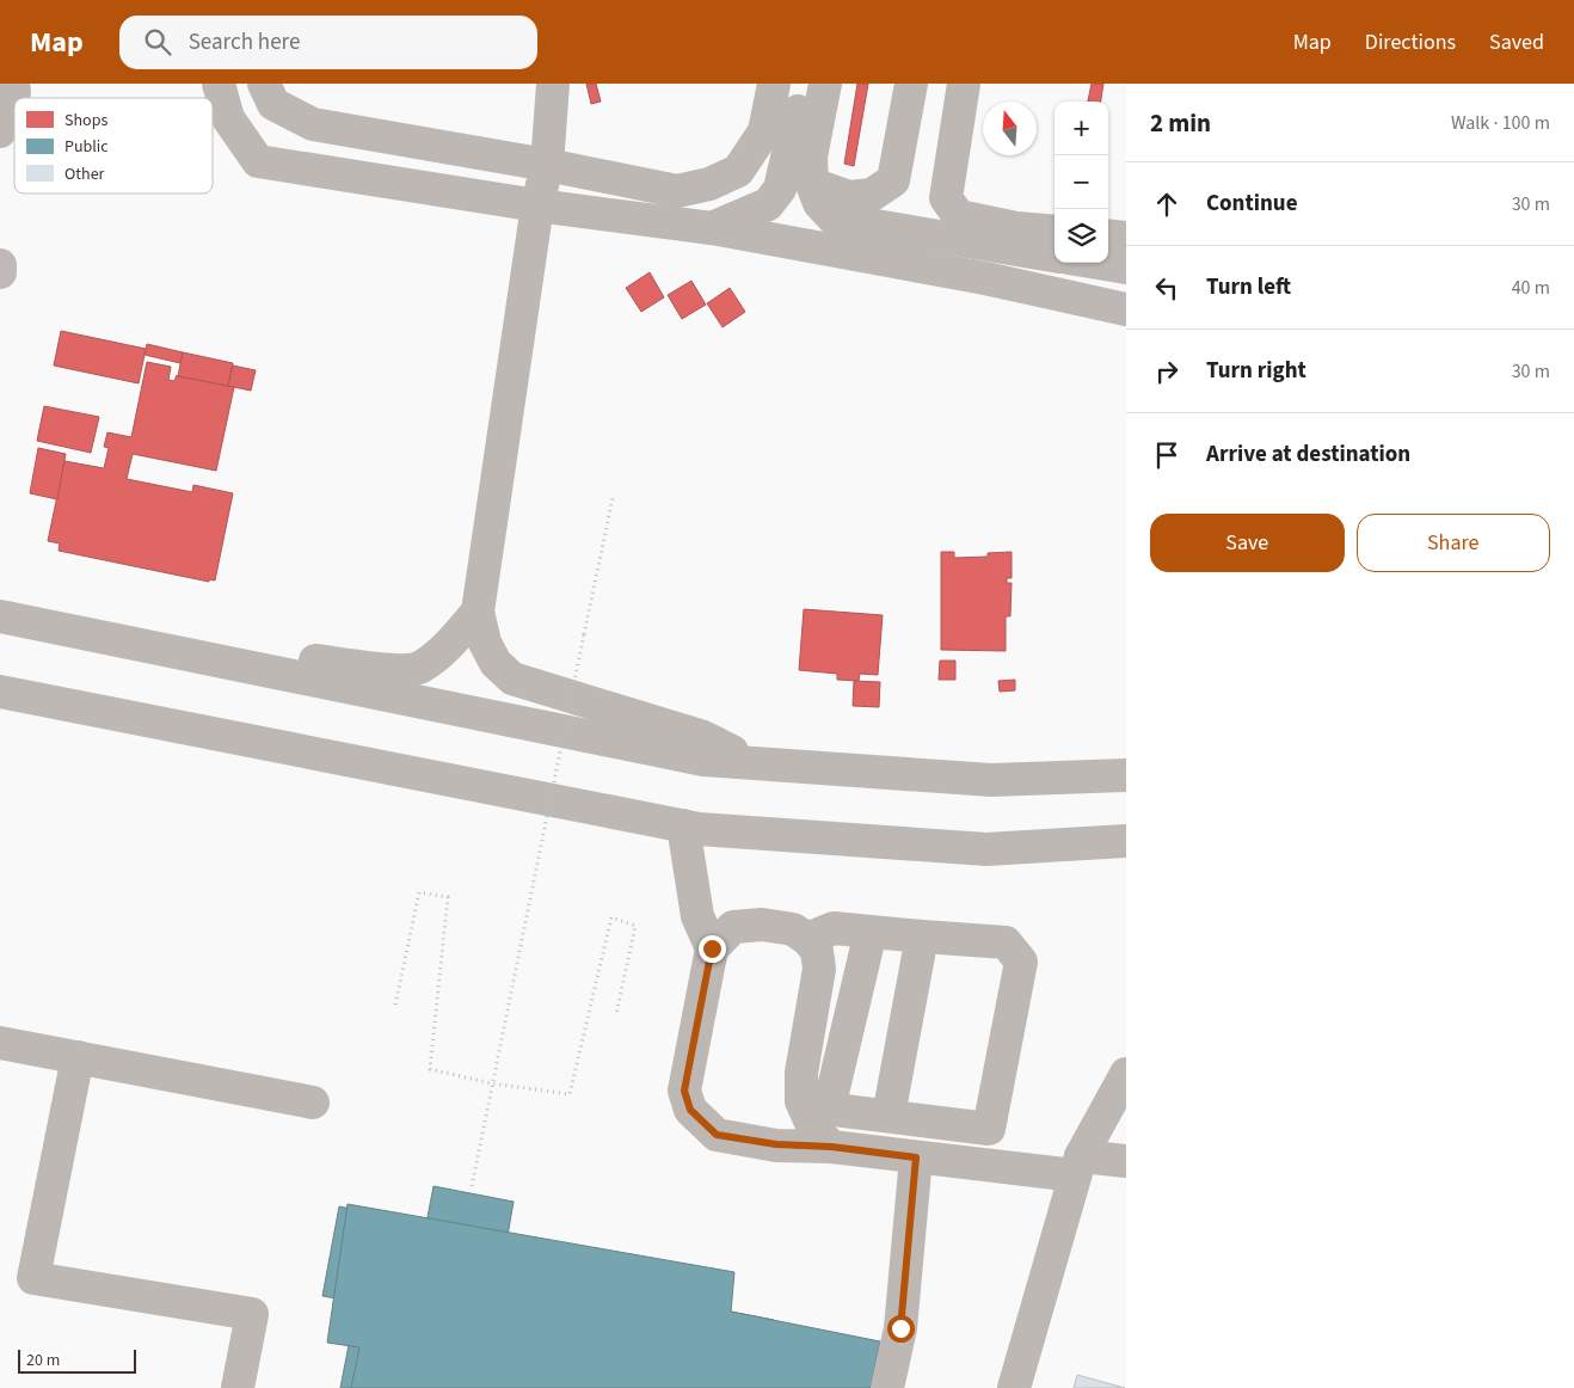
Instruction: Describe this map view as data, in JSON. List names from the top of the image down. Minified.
{"legend":["Shops","Public","Other"],"scale_bar":"20 m","north":"top","page":{"header":"Map","search":"Search here","nav":["Map","Directions","Saved"],"heading":["2 min","Walk · 100 m"],"map_buttons":["+","−"],"list":[["Continue","30 m"],["Turn left","40 m"],["Turn right","30 m"],"Arrive at destination"],"buttons":["Save","Share"],"scale":"20 m"}}
